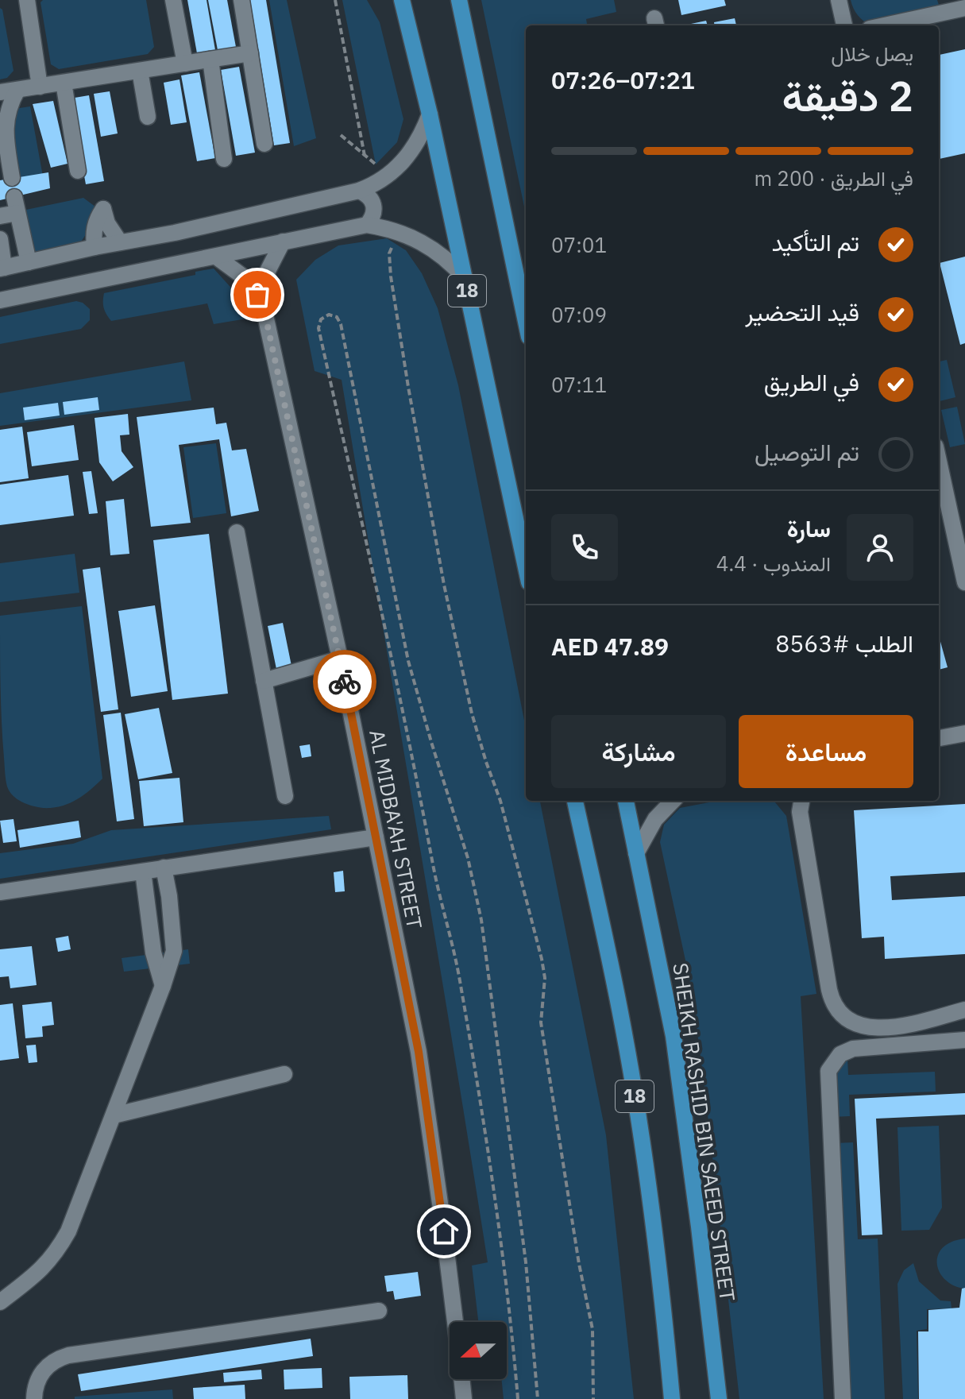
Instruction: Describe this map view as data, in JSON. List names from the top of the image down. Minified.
{"streets":{"main road":["18","SHEIKH RASHID BIN SAEED STREET"],"street":["AL MIDBA'AH STREET"]},"north":"left","page":{"heading":["2 دقيقة","يصل خلال","07:21–07:26"],"panel":["سارة","المندوب · 4.4","الطلب #8563","AED 47.89"],"bar":"في الطريق · 200 m","list":[["تم التأكيد","07:01"],["قيد التحضير","07:09"],["في الطريق","07:11"],"تم التوصيل"],"buttons":["مساعدة","مشاركة"]}}
